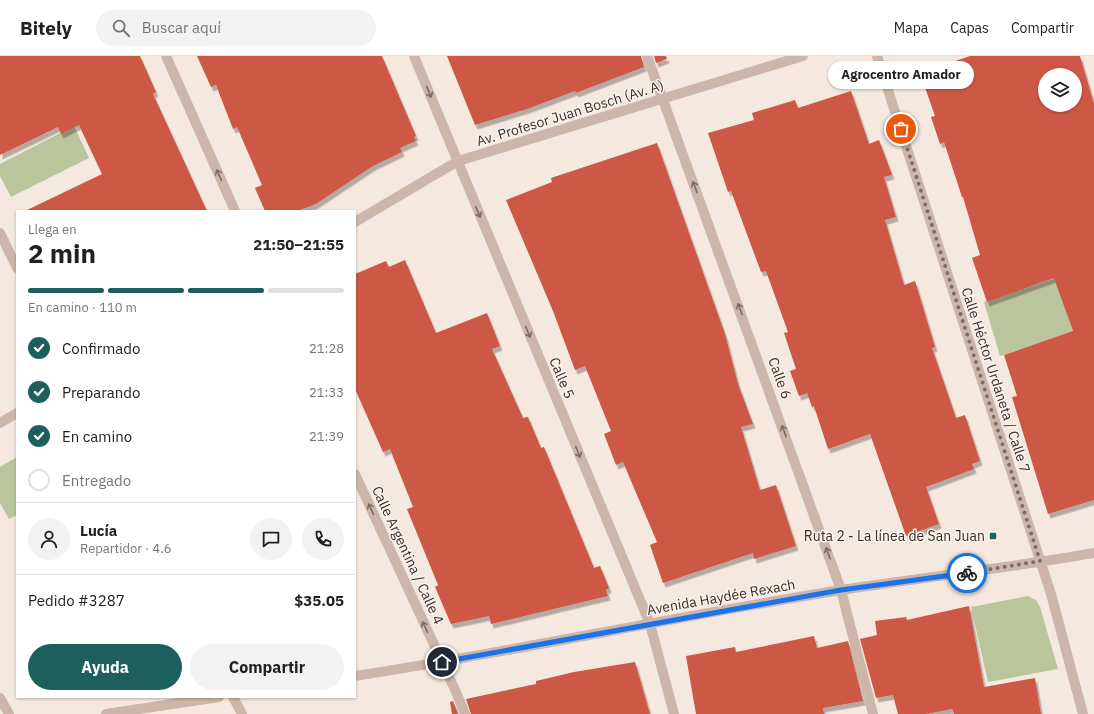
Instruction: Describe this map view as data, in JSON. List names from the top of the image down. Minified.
{"streets":{"street":["Av. Profesor Juan Bosch (Av. A)","Calle 5","Calle 6","Calle Héctor Urdaneta / Calle 7","Calle Argentina / Calle 4","Avenida Haydée Rexach"]},"crossings":[["Av. Profesor Juan Bosch (Av. A)","Calle 5"],["Av. Profesor Juan Bosch (Av. A)","Calle 6"],["Calle 5","Avenida Haydée Rexach"],["Calle 6","Avenida Haydée Rexach"],["Calle Héctor Urdaneta / Calle 7","Avenida Haydée Rexach"],["Calle Argentina / Calle 4","Avenida Haydée Rexach"]],"one_way":["Calle 5","Calle 6","Calle Argentina / Calle 4"],"places":{"other":["Agrocentro Amador"],"transit":["Ruta 2 - La línea de San Juan"]},"page":{"header":"Bitely","search":"Buscar aquí","nav":["Mapa","Capas","Compartir"],"bubble":"Agrocentro Amador","heading":["2 min","Llega en","21:50–21:55"],"panel":["Lucía","Repartidor · 4.6","Pedido #3287","$35.05"],"bar":"En camino · 110 m","list":[["Confirmado","21:28"],["Preparando","21:33"],["En camino","21:39"],"Entregado"],"buttons":["Ayuda","Compartir"]}}
